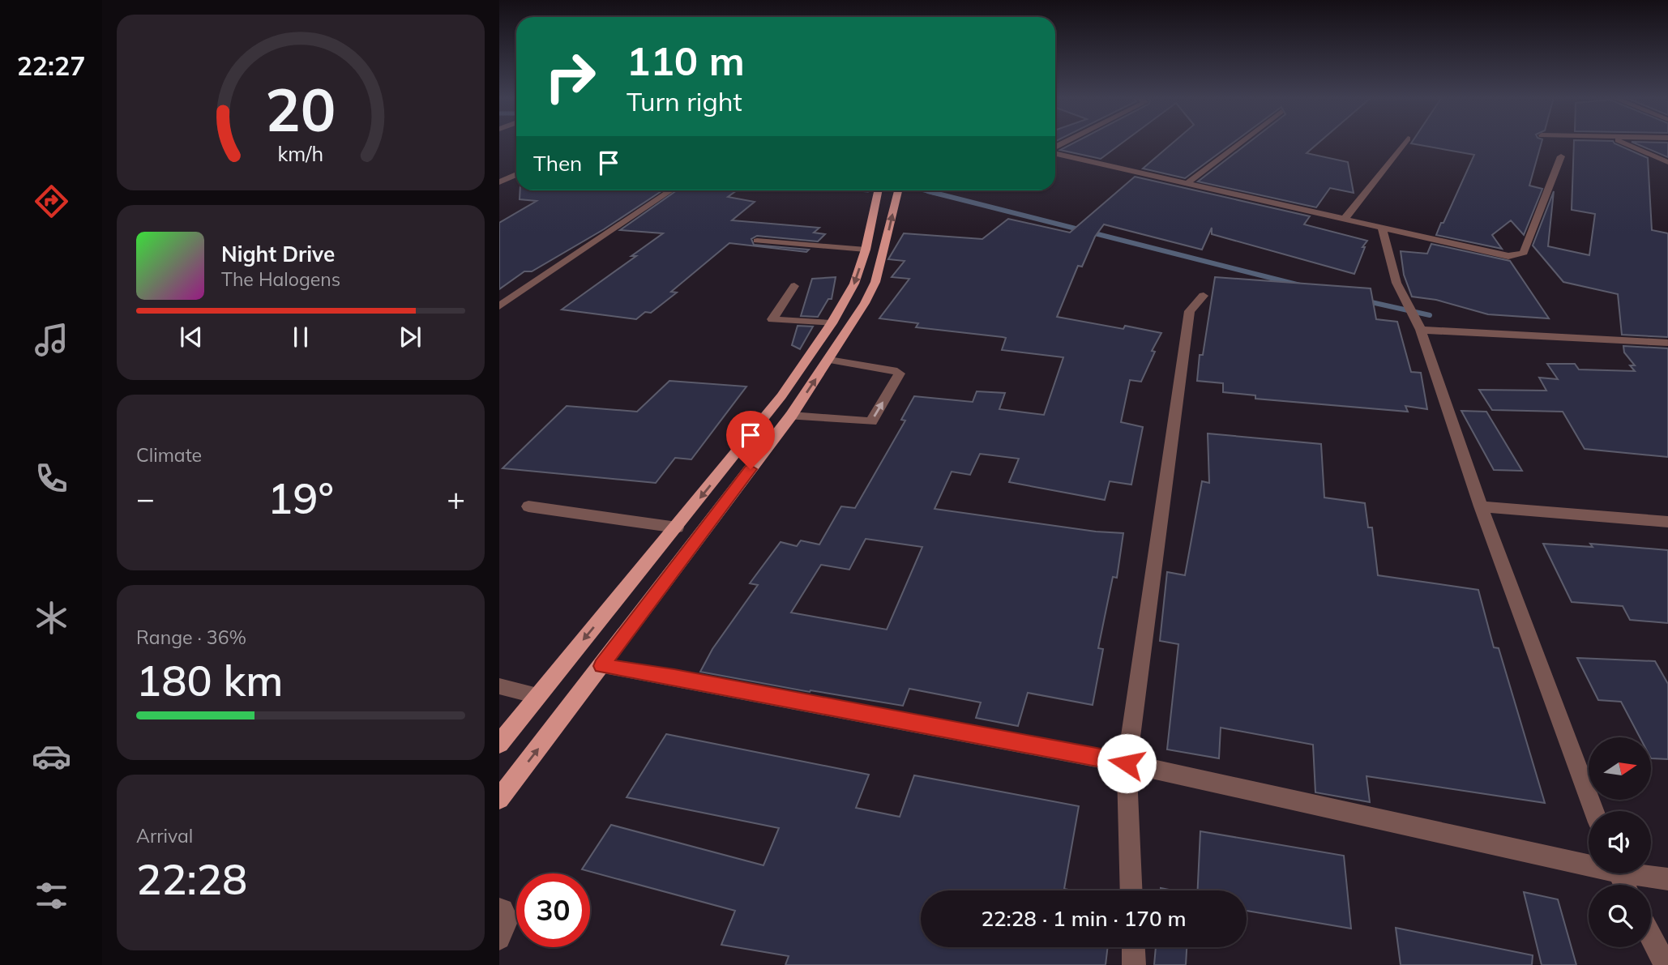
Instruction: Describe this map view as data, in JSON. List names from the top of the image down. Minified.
{"north":"right","page":{"tabs":"22:27","turn":["110 m","Turn right"],"then":"Then","song":["Night Drive","The Halogens"],"tile":["Climate",["Range · 36%","180 km"],["Arrival","22:28"]],"heat":["−","19°","+"],"limit":"30","trip":"22:28 · 1 min · 170 m","gauge":["20","km/h"]}}
